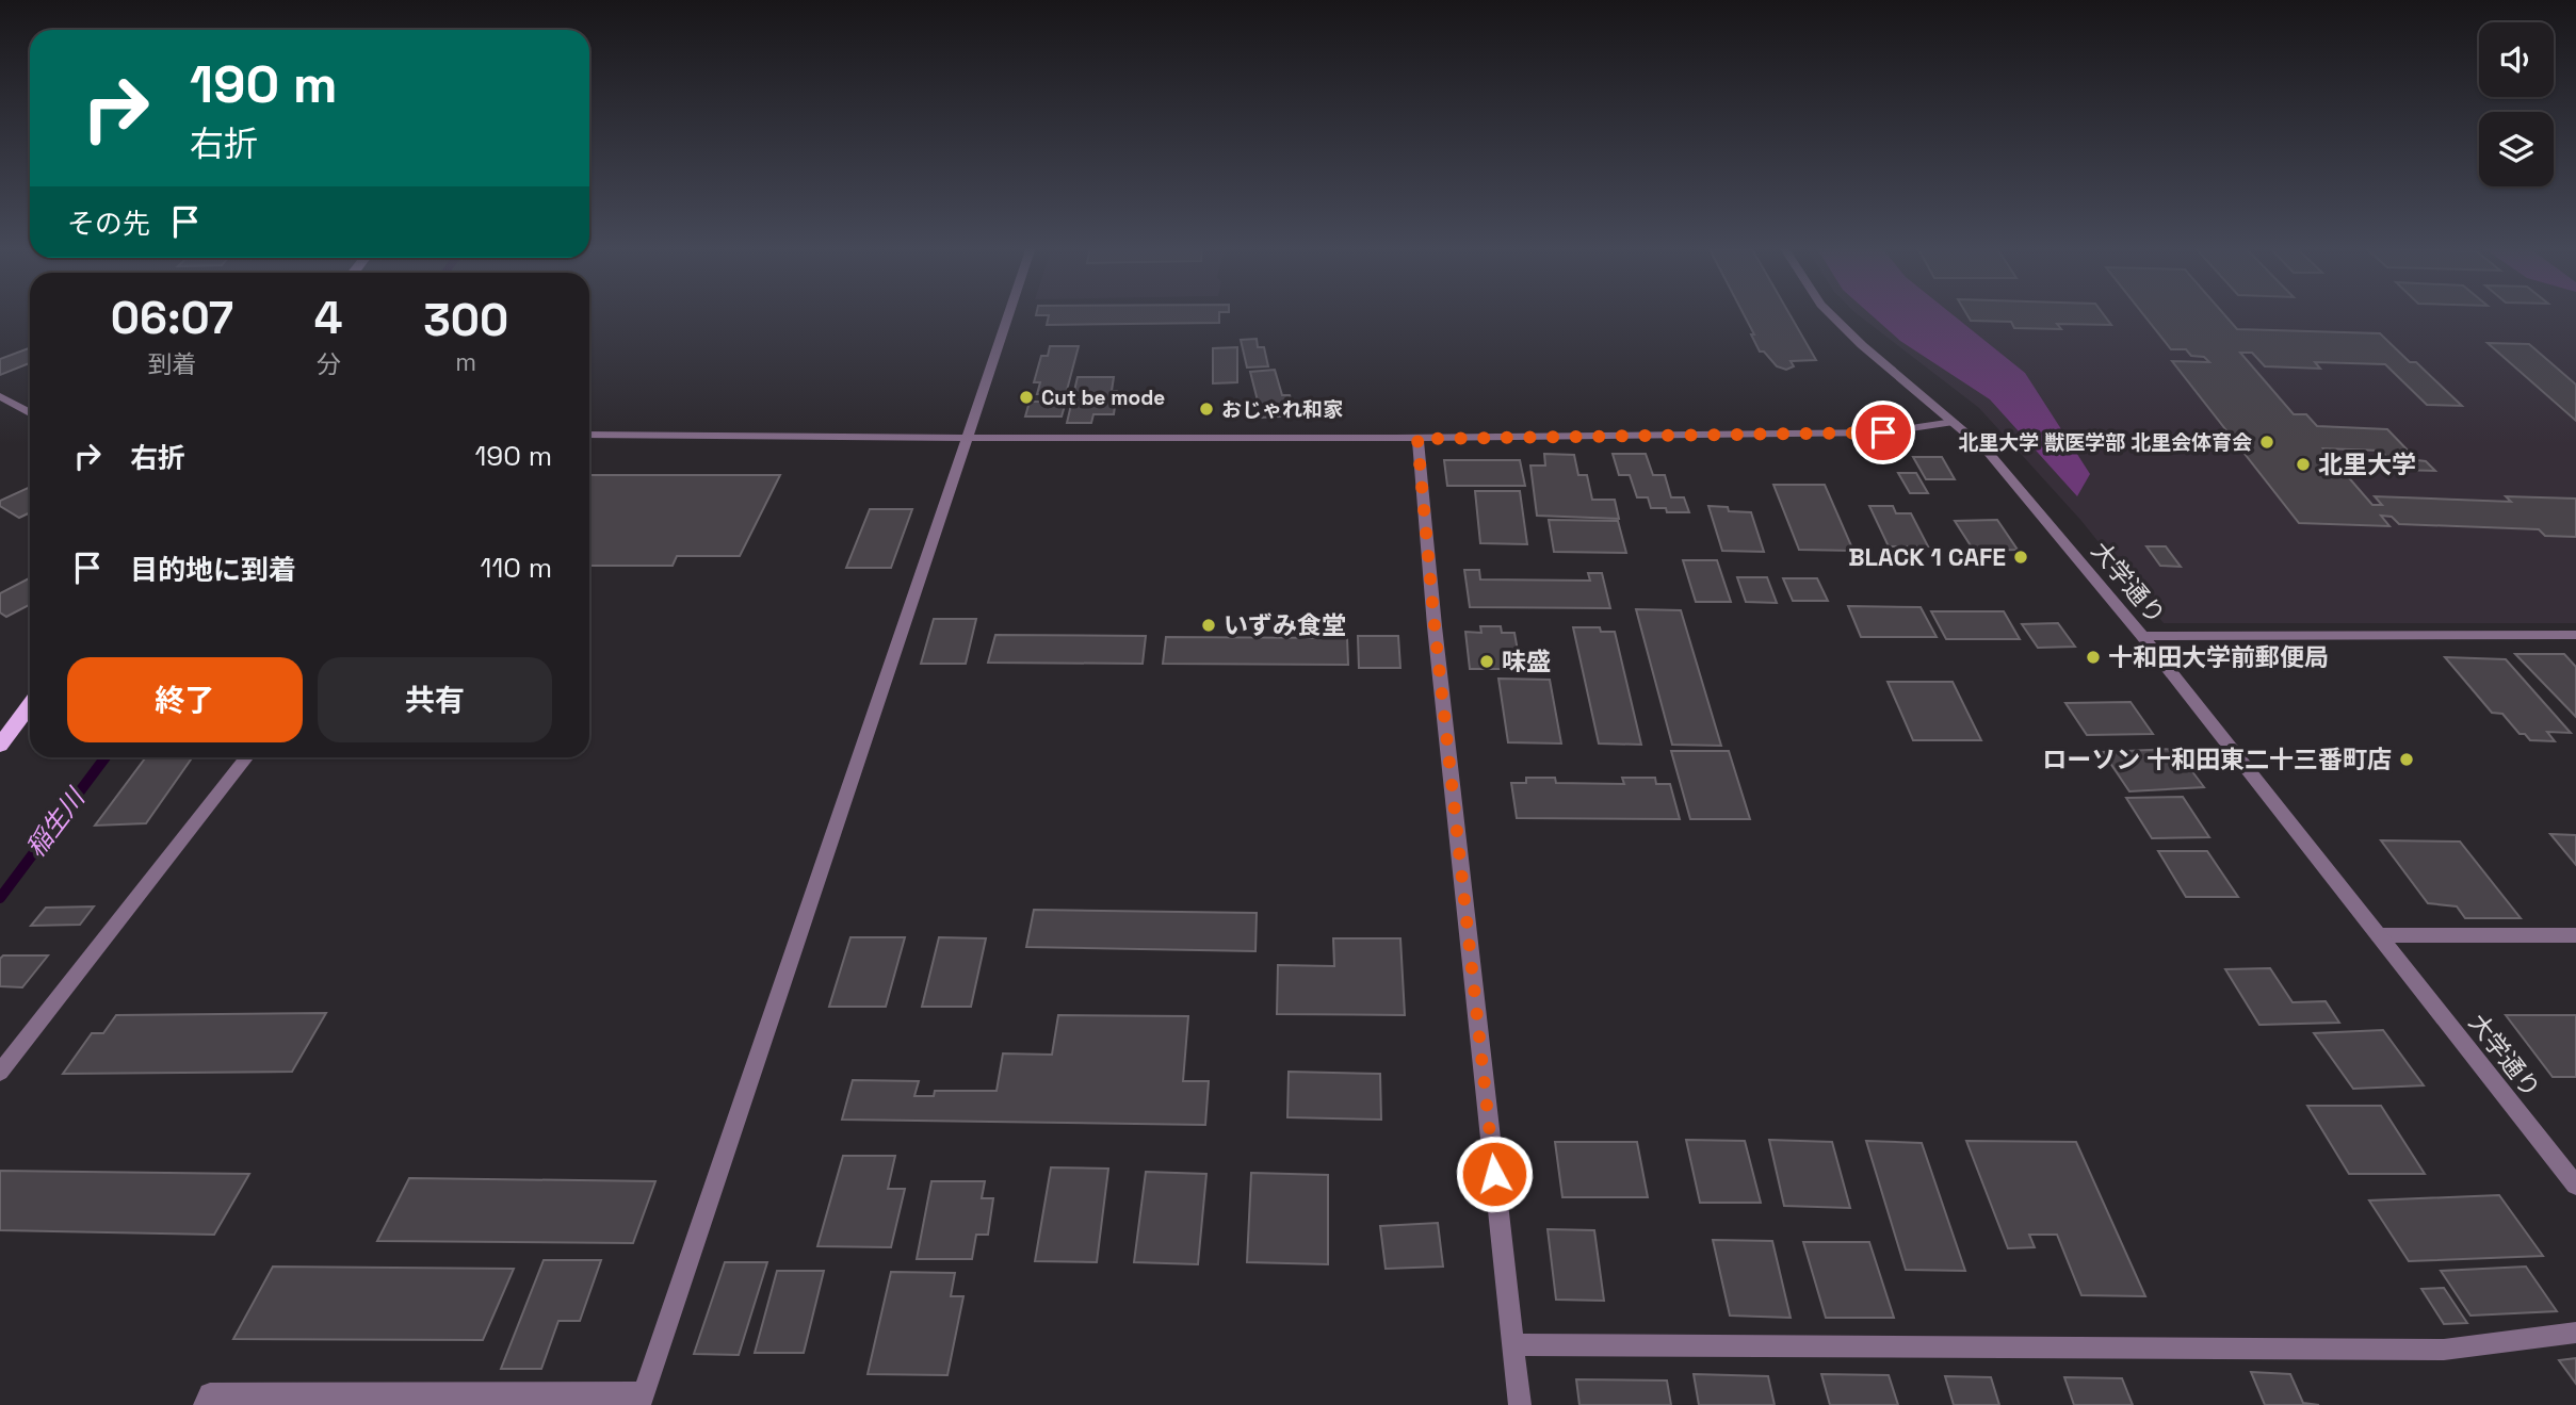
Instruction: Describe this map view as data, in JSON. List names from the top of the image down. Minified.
{"streets":{"street":["大学通り"]},"water":["稲生川"],"places":["Cut be mode","おじゃれ和家","北里大学 獣医学部 北里会体育会","北里大学","BLACK 1 CAFE","いずみ食堂","十和田大学前郵便局","味盛","ローソン 十和田東二十三番町店"],"page":{"turn":["190 m","右折"],"then":"その先","eta":["06:07","到着","4","分","300","m"],"list":[{"name":"右折","value":"190 m"},{"name":"目的地に到着","value":"110 m"}],"buttons":["終了","共有"]}}
